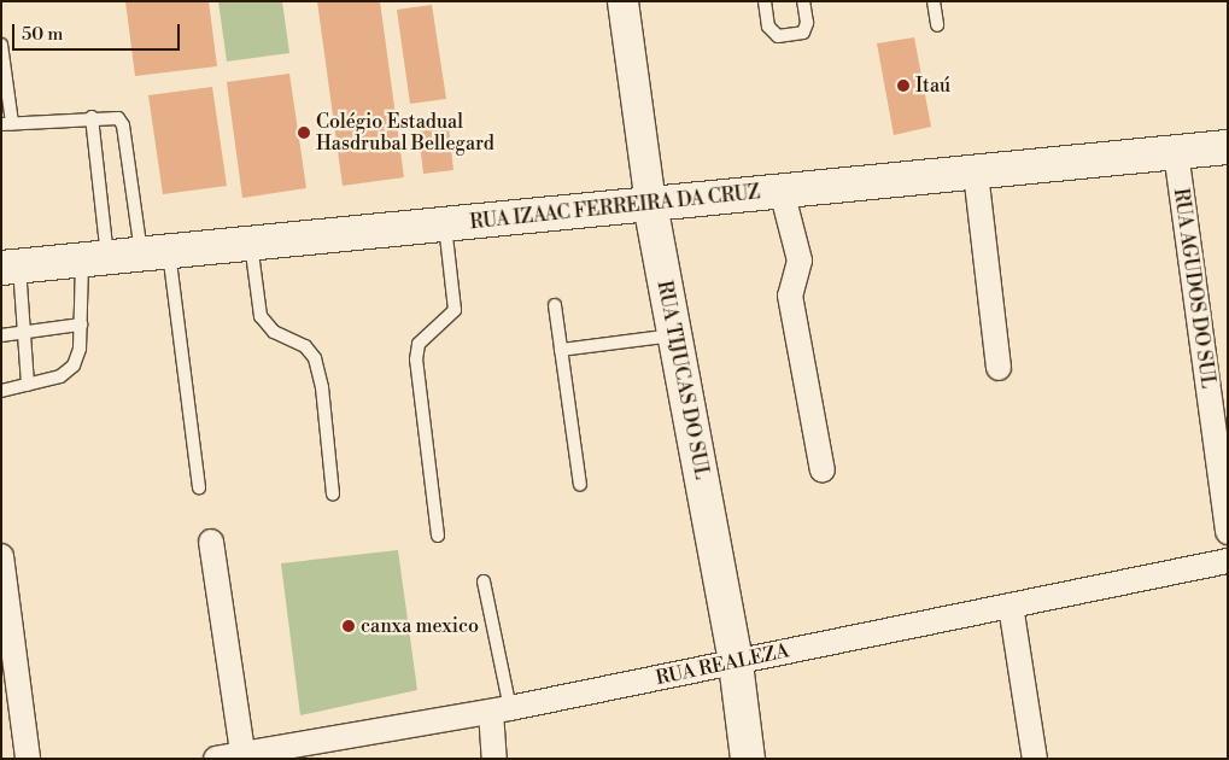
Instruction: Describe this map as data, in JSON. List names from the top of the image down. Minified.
{"streets":{"main road":["RUA IZAAC FERREIRA DA CRUZ","RUA TIJUCAS DO SUL"],"street":["RUA AGUDOS DO SUL","RUA REALEZA"]},"crossings":[["RUA IZAAC FERREIRA DA CRUZ","RUA AGUDOS DO SUL"],["RUA IZAAC FERREIRA DA CRUZ","RUA TIJUCAS DO SUL"],["RUA TIJUCAS DO SUL","RUA REALEZA"]],"places":["Itaú","Colégio Estadual Hasdrubal Bellegard","canxa mexico"],"scale_bar":"50 m"}
